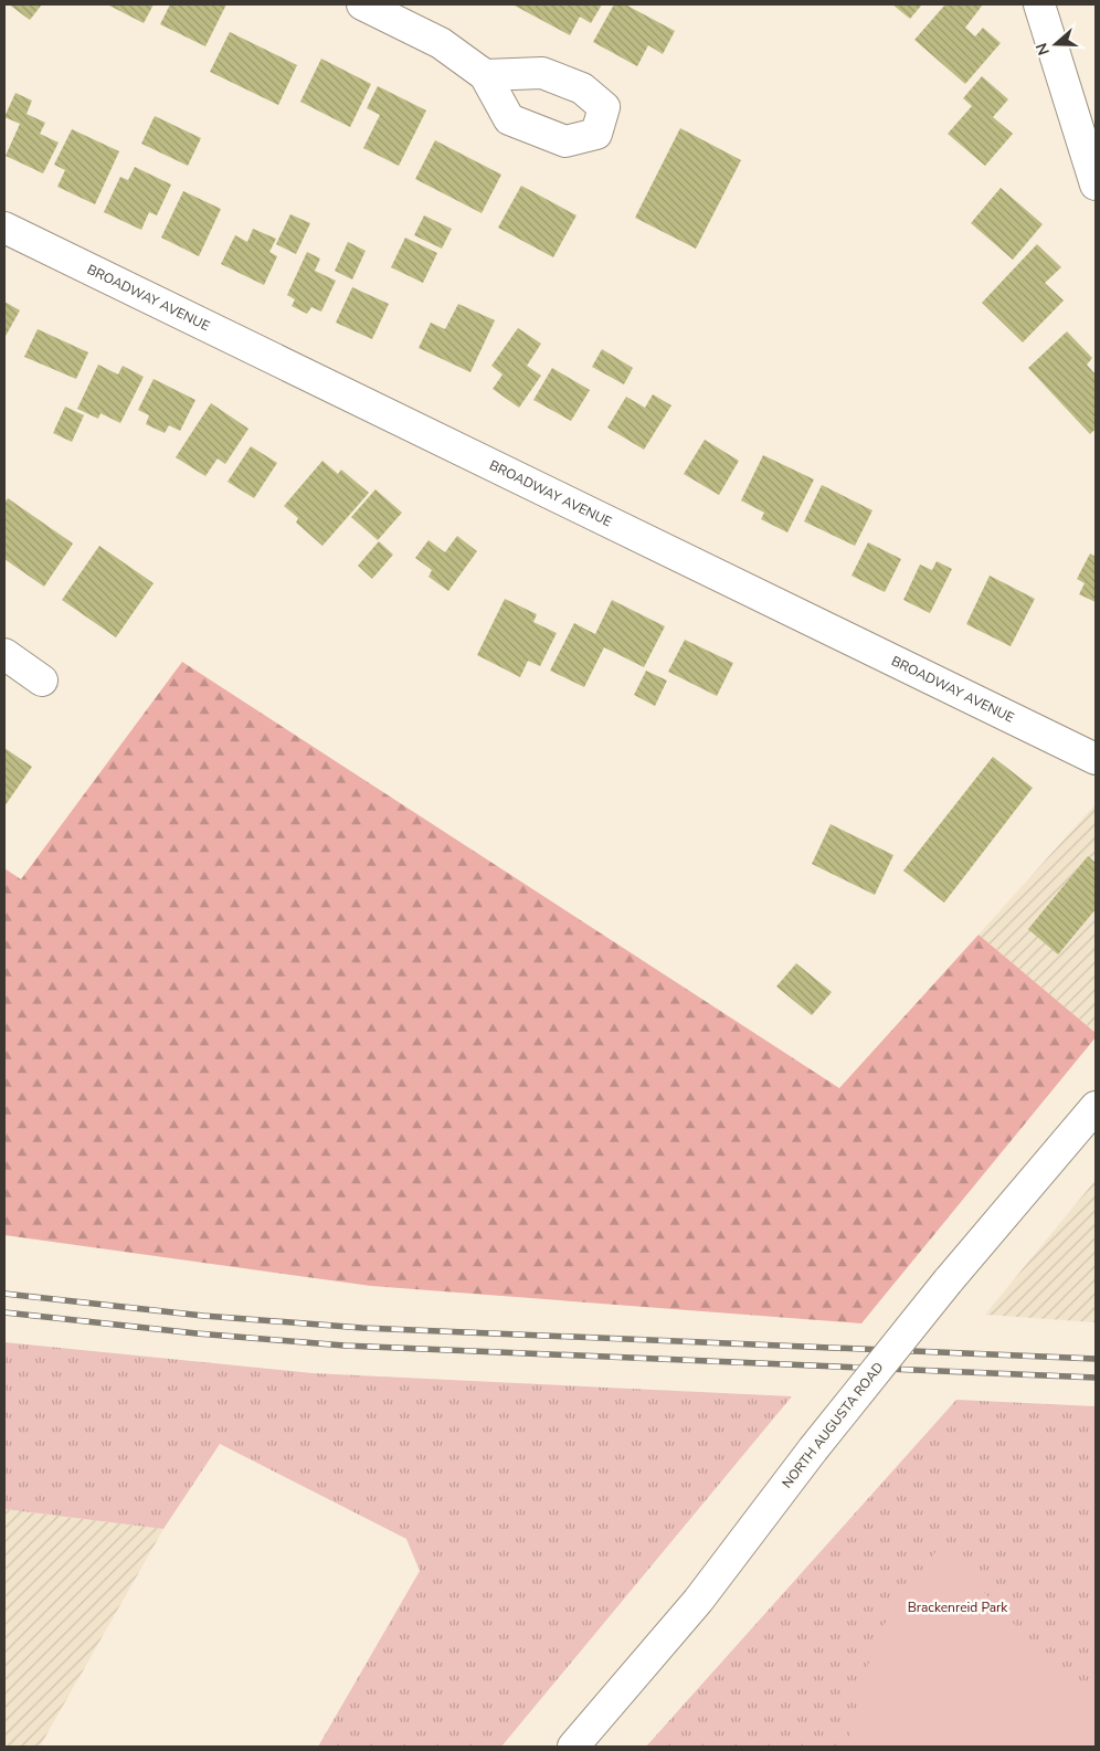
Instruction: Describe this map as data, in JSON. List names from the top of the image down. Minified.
{"streets":{"street":["BROADWAY AVENUE","NORTH AUGUSTA ROAD"]},"parks":["Brackenreid Park"],"north":"left"}
